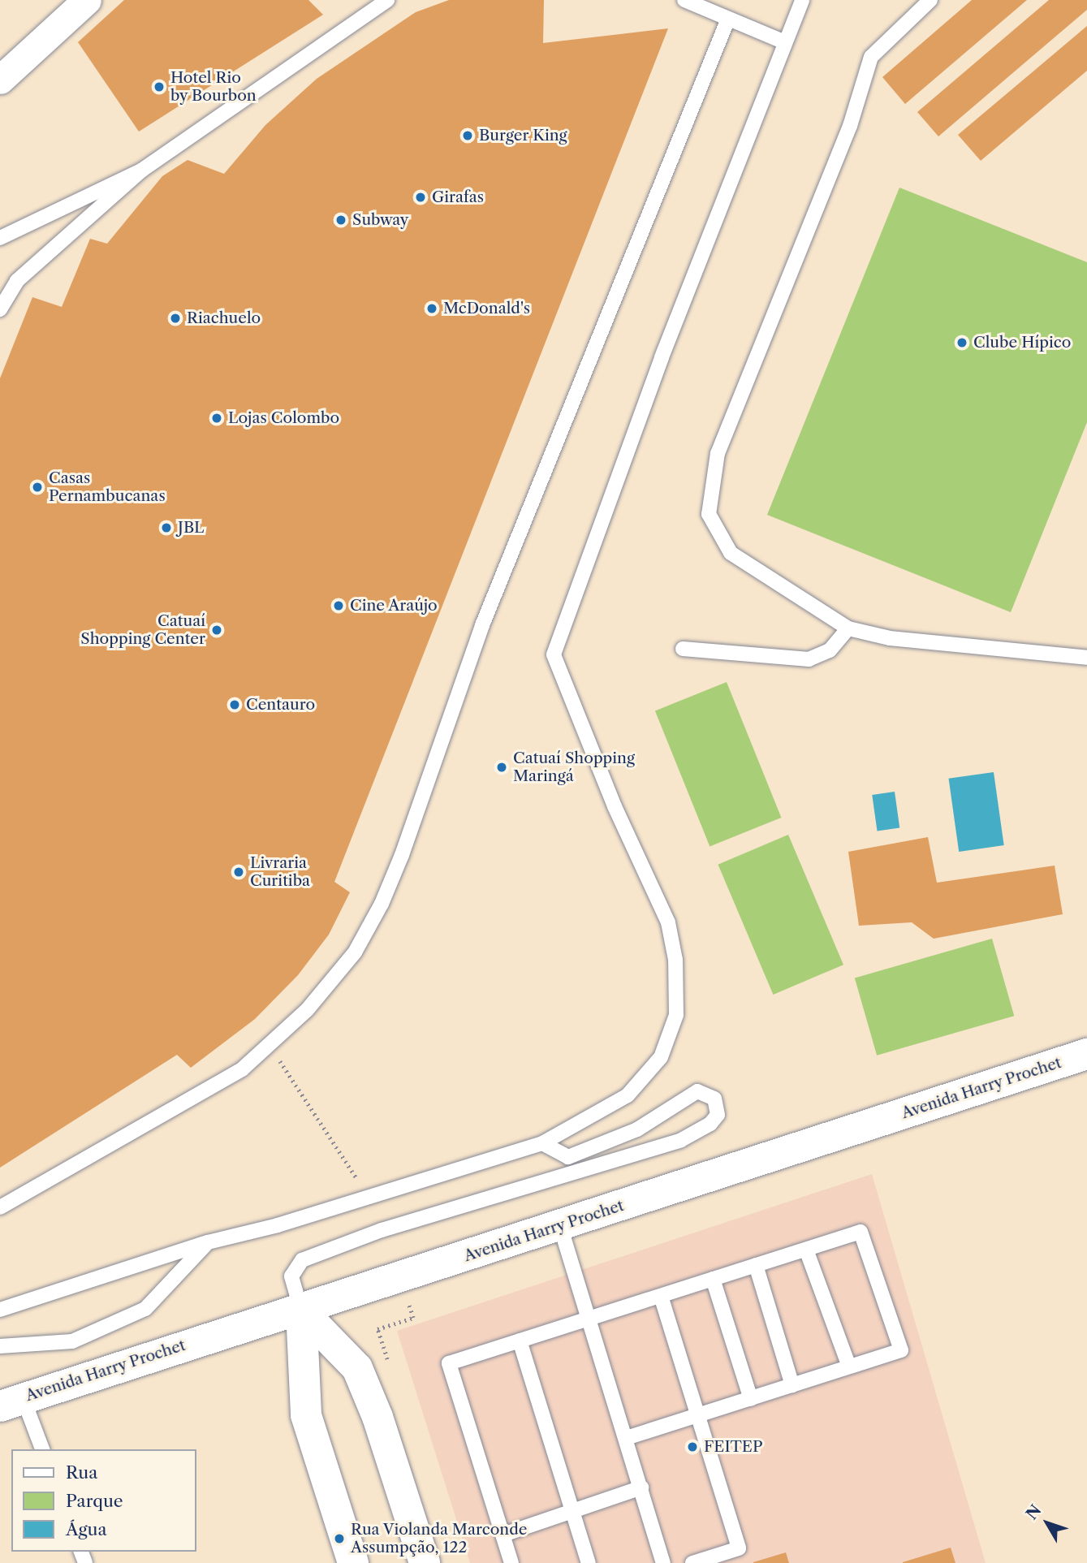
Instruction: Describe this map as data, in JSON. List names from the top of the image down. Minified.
{"streets":{"street":["Avenida Harry Prochet"]},"places":["Hotel Rio by Bourbon","Burger King","Girafas","Subway","McDonald's","Riachuelo","Clube Hípico","Lojas Colombo","Casas Pernambucanas","JBL","Cine Araújo","Catuaí Shopping Center","Centauro","Catuaí Shopping Maringá","Livraria Curitiba","FEITEP","Rua Violanda Marconde Assumpção, 122"],"legend":["Rua","Parque","Água"],"north":"top left"}
